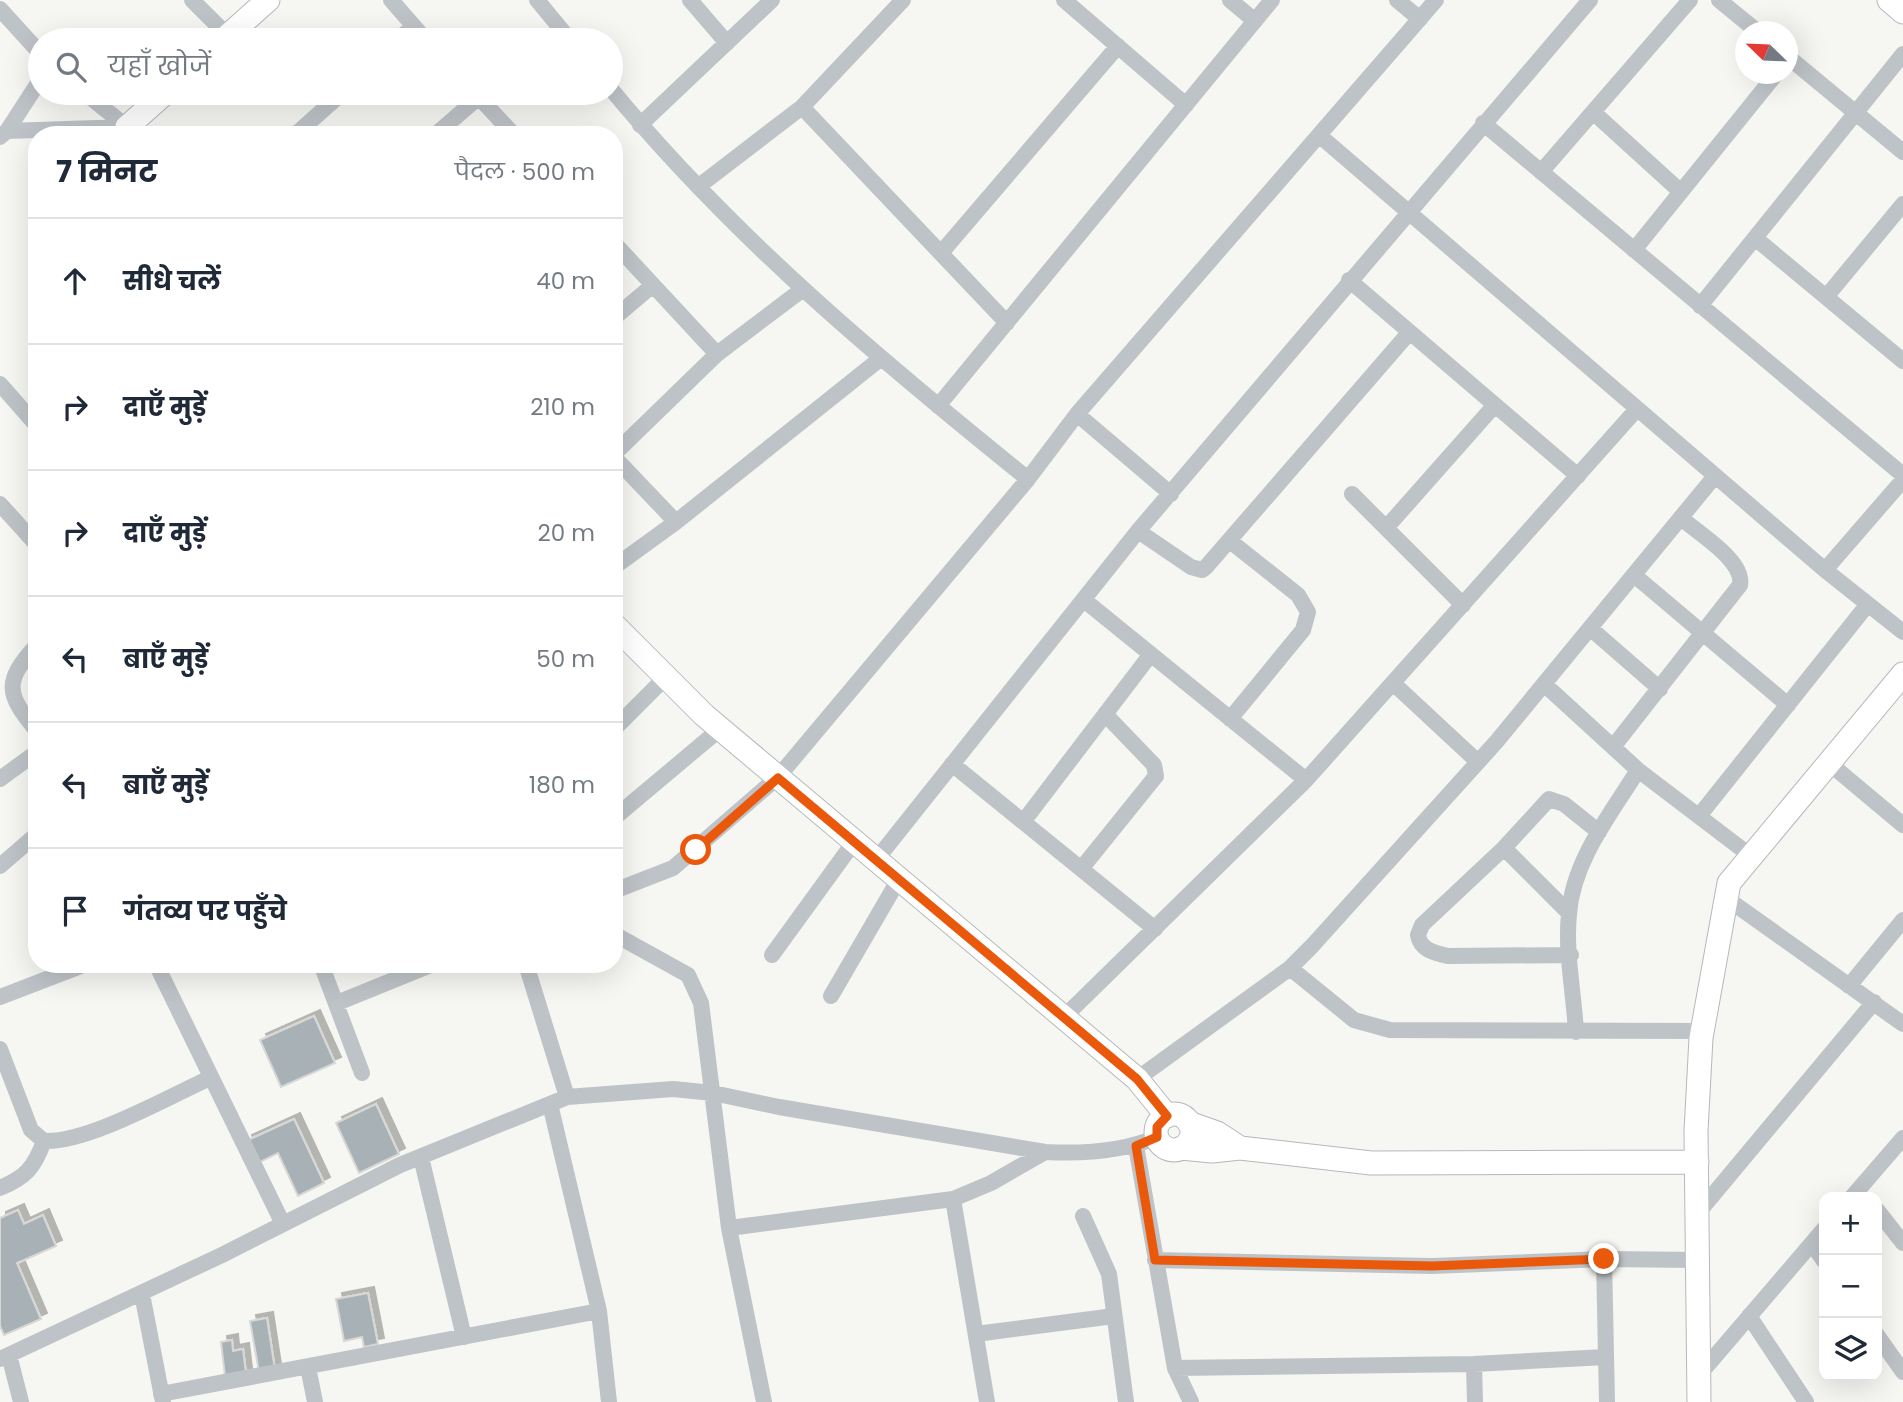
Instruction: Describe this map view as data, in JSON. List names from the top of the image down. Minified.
{"north":"top left","page":{"search":"यहाँ खोजें","heading":["7 मिनट","पैदल · 500 m"],"list":[["सीधे चलें","40 m"],["दाएँ मुड़ें","210 m"],["दाएँ मुड़ें","20 m"],["बाएँ मुड़ें","50 m"],["बाएँ मुड़ें","180 m"],"गंतव्य पर पहुँचे"],"map_buttons":["+","−"]}}
